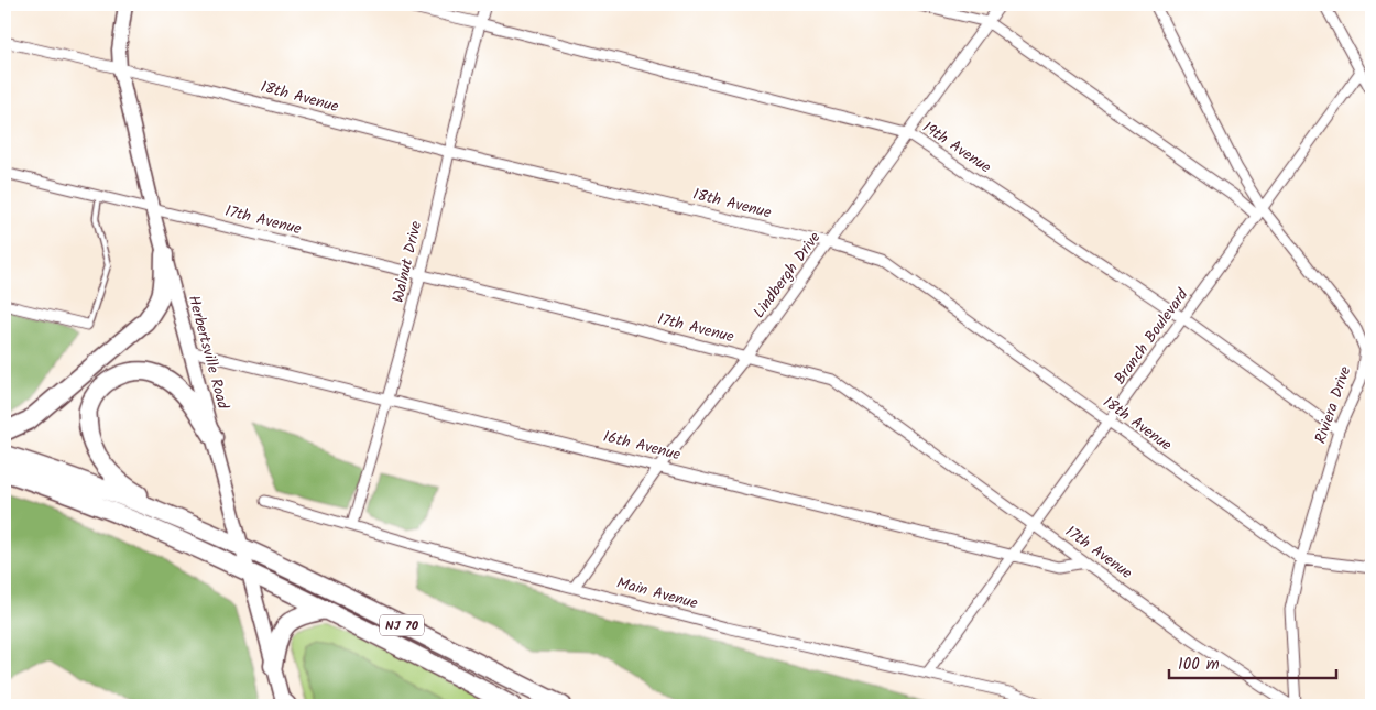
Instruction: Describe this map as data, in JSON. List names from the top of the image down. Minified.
{"streets":{"highway":["NJ 70"],"main road":["Herbertsville Road"],"street":["18th Avenue","19th Avenue","17th Avenue","Walnut Drive","Lindbergh Drive","Branch Boulevard","Riviera Drive","16th Avenue","Main Avenue"]},"crossings":[["18th Avenue","Walnut Drive"],["18th Avenue","Lindbergh Drive"],["18th Avenue","Branch Boulevard"],["18th Avenue","Herbertsville Road"],["18th Avenue","Riviera Drive"],["19th Avenue","Walnut Drive"],["19th Avenue","Lindbergh Drive"],["19th Avenue","Branch Boulevard"],["19th Avenue","Riviera Drive"],["17th Avenue","Walnut Drive"],["17th Avenue","Lindbergh Drive"],["17th Avenue","Branch Boulevard"],["17th Avenue","Herbertsville Road"],["17th Avenue","16th Avenue"],["Walnut Drive","16th Avenue"],["Walnut Drive","Main Avenue"],["Lindbergh Drive","16th Avenue"],["Lindbergh Drive","Main Avenue"],["Branch Boulevard","Riviera Drive"],["Branch Boulevard","16th Avenue"],["Branch Boulevard","Main Avenue"],["Herbertsville Road","16th Avenue"],["Herbertsville Road","NJ 70"]],"scale_bar":"100 m"}
